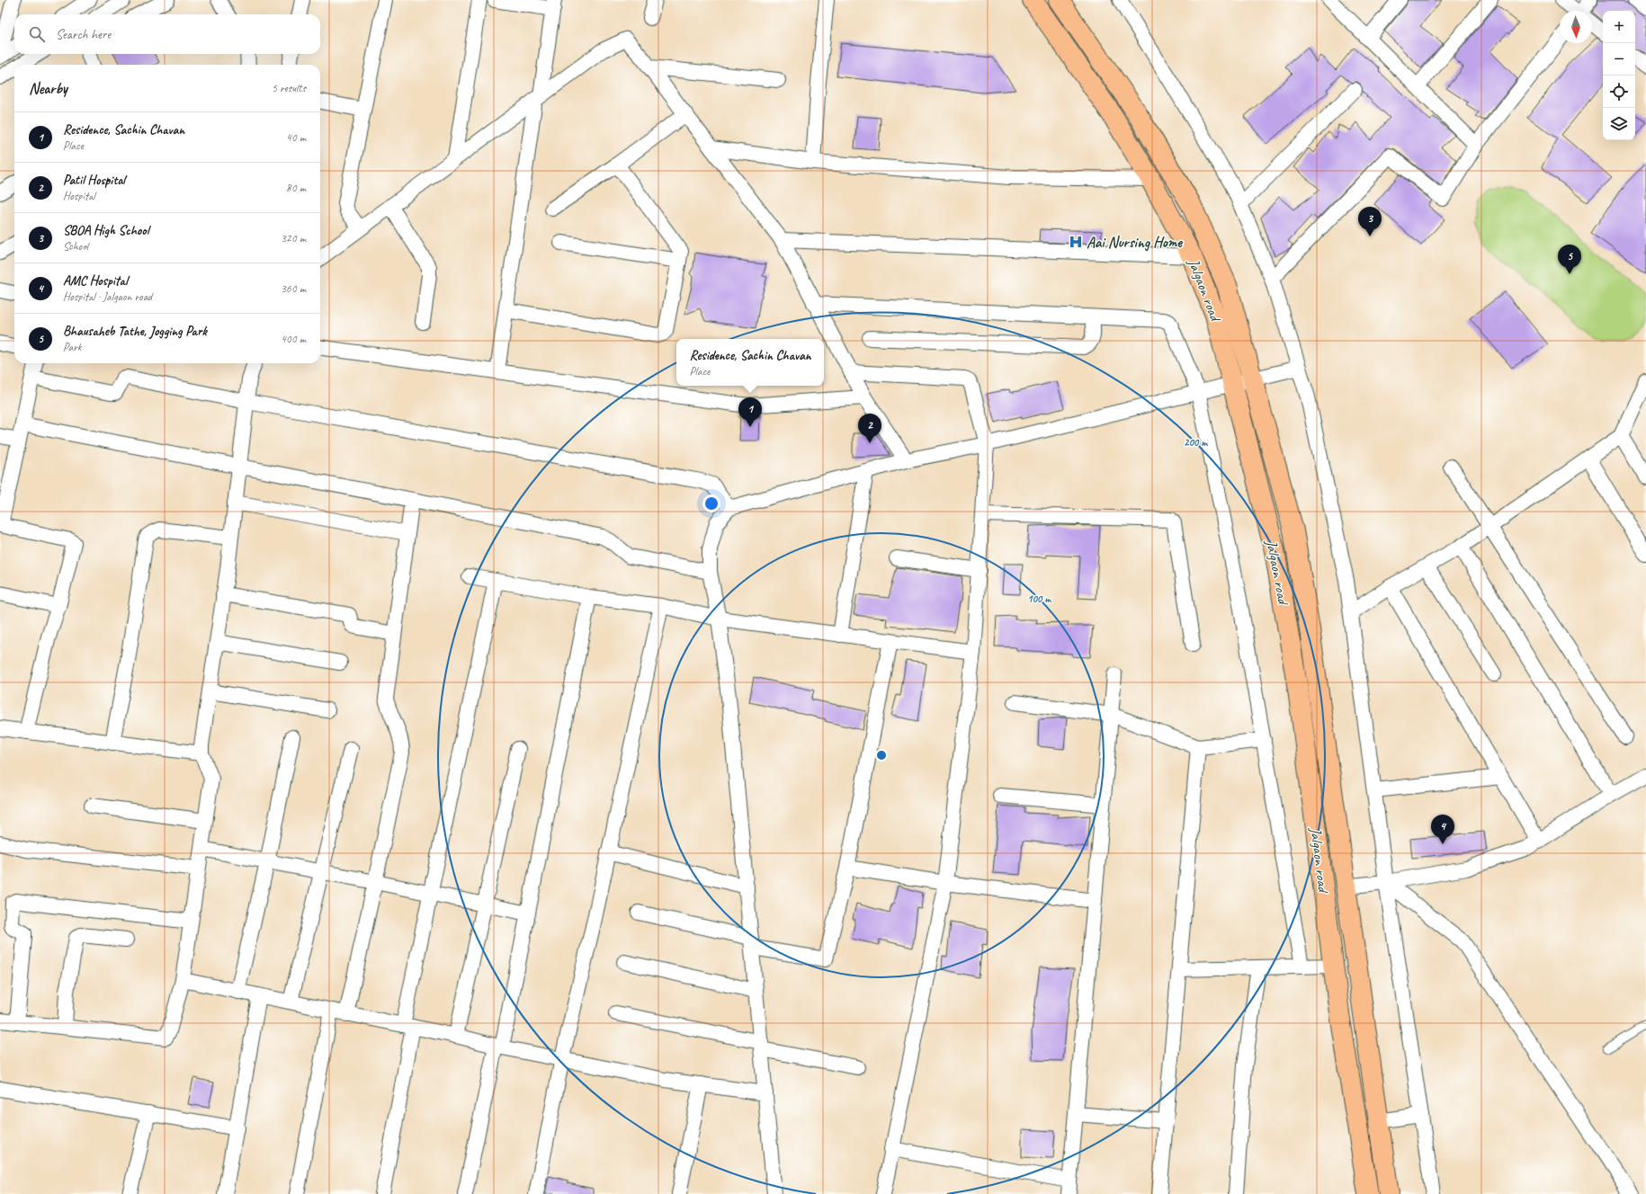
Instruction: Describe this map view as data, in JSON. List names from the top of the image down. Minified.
{"streets":{"highway":["Jalgaon road"]},"places":{"hospital":["Aai Nursing Home"]},"north":"bottom","page":{"map_buttons":["+","−"],"search":"Search here","heading":["Nearby","5 results"],"list":[{"mark":"1","name":"Residence, Sachin Chavan","note":"Place","value":"40 m"},{"mark":"2","name":"Patil Hospital","note":"Hospital","value":"80 m"},{"mark":"3","name":"SBOA High School","note":"School","value":"320 m"},{"mark":"4","name":"AMC Hospital","note":"Hospital · Jalgaon road","value":"360 m"},{"mark":"5","name":"Bhausaheb Tathe, Jogging Park","note":"Park","value":"400 m"}],"pins":["3","5","1","2","4"],"popup":["Residence, Sachin Chavan","Place"]},"rings":["200 m","100 m"]}
